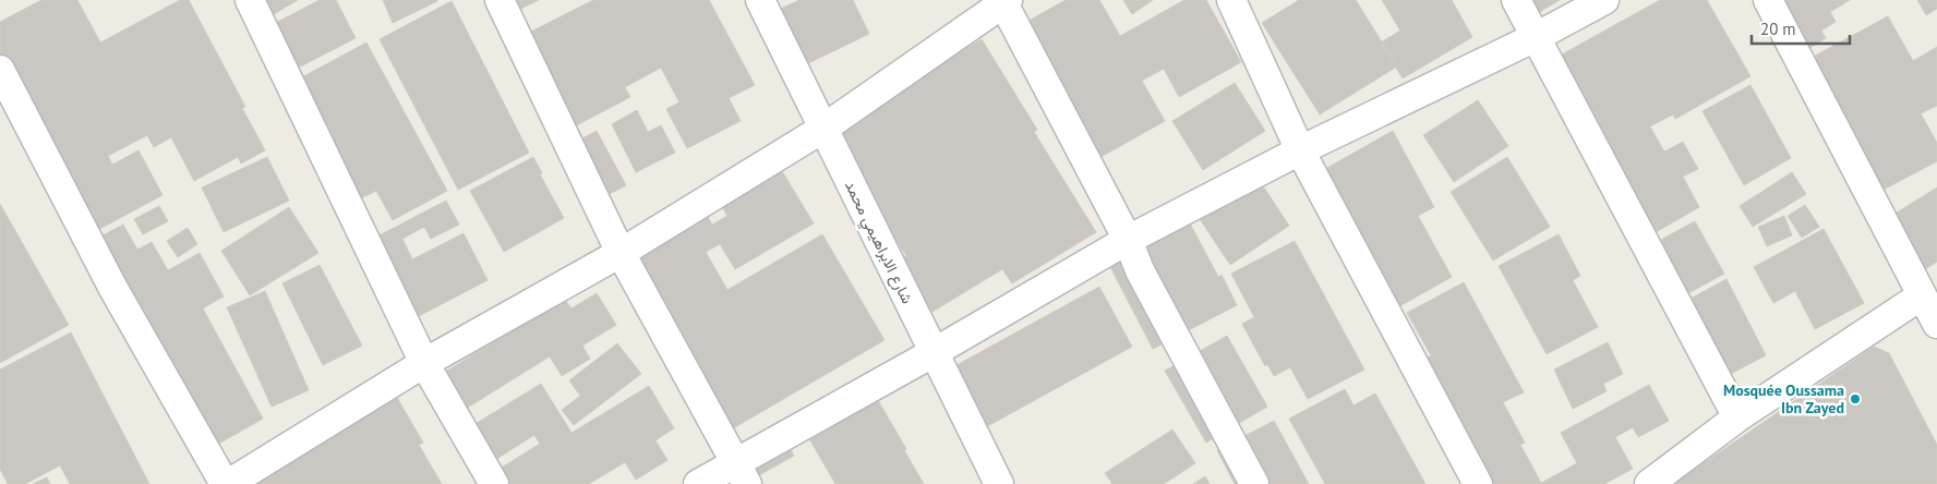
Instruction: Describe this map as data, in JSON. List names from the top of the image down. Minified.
{"streets":{"street":["شارع الابراهيمي محمد"]},"places":["Mosquée Oussama Ibn Zayed"],"scale_bar":"20 m"}
